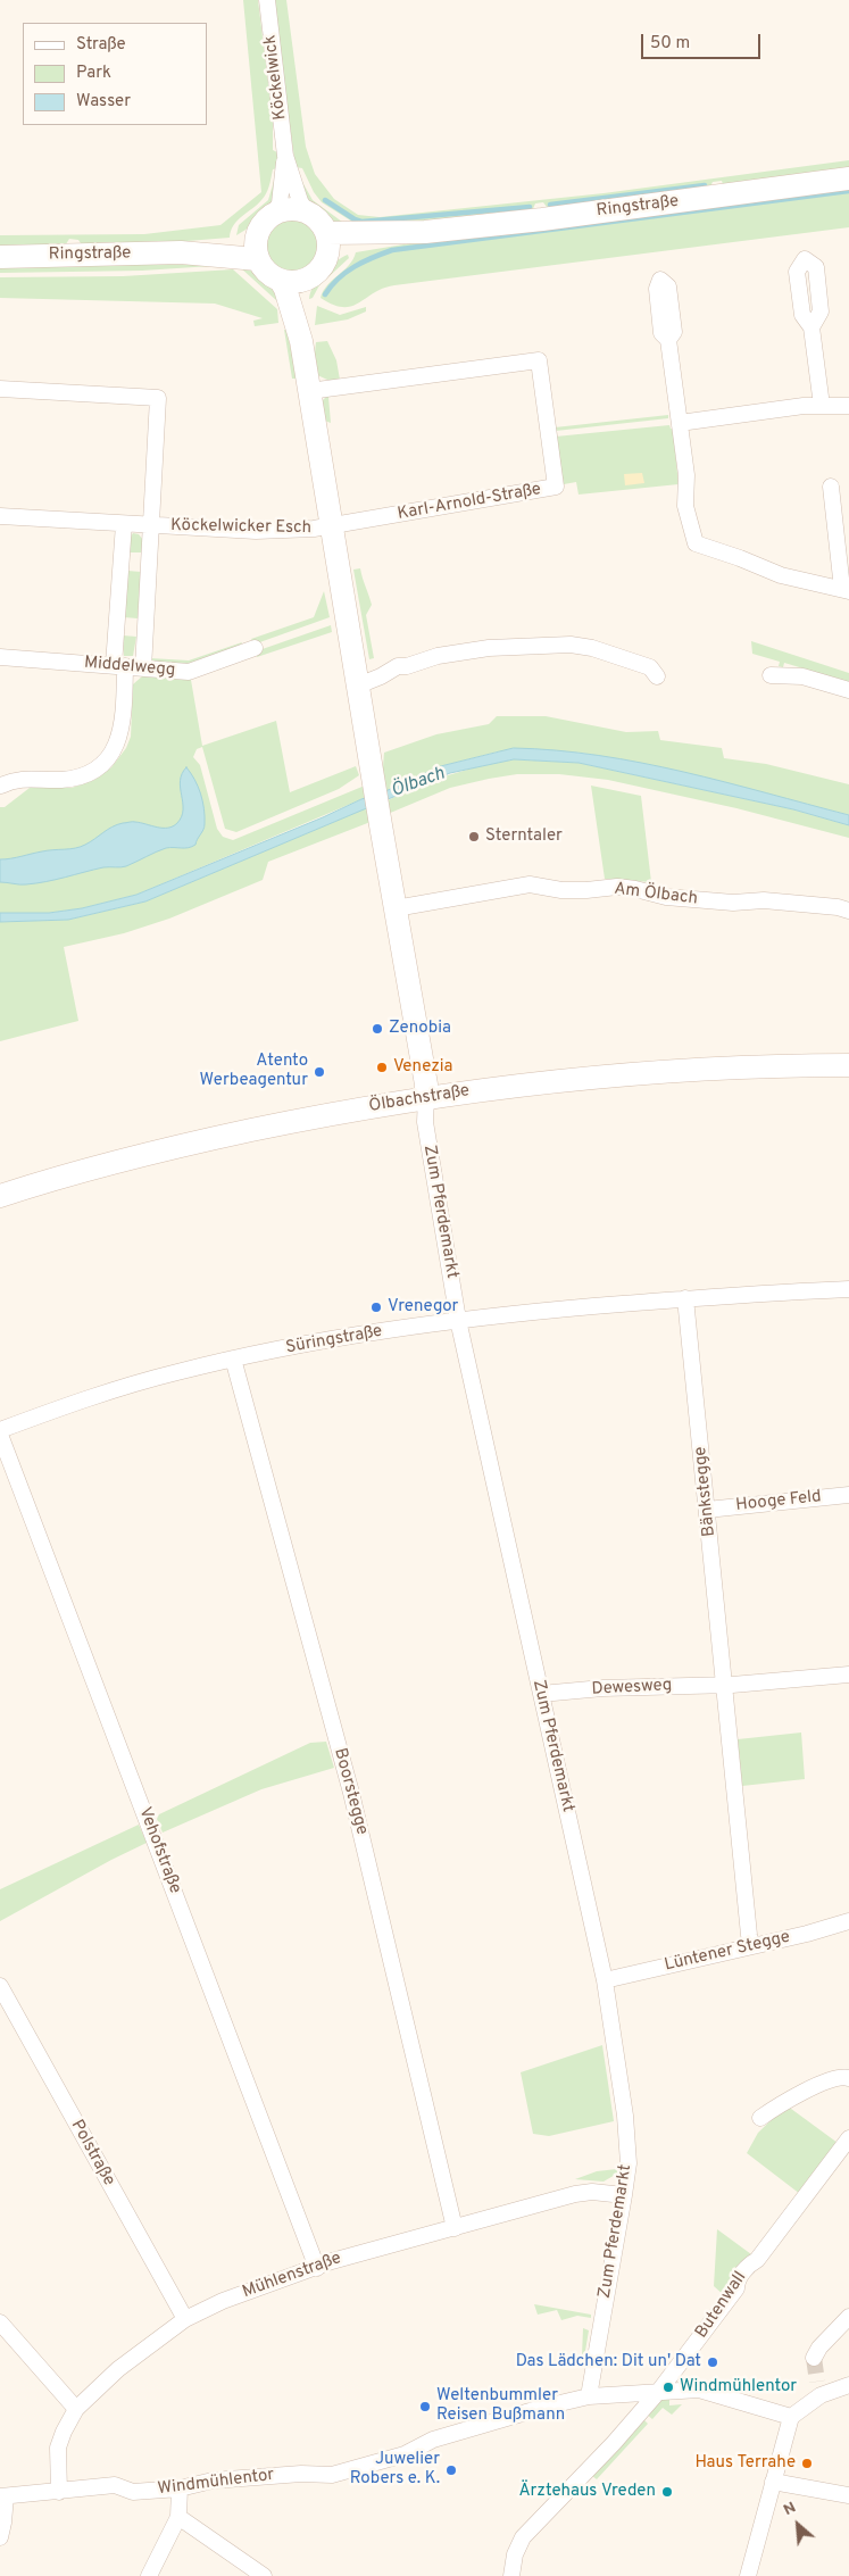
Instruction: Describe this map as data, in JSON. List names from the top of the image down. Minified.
{"streets":{"street":["Köckelwick","Ringstraße","Karl-Arnold-Straße","Köckelwicker Esch","Middelwegg","Am Ölbach","Ölbachstraße","Zum Pferdemarkt","Süringstraße","Bänkstegge","Hooge Feld","Dewesweg","Boorstegge","Vehofstraße","Lüntener Stegge","Polstraße","Mühlenstraße","Butenwall","Windmühlentor"]},"crossings":[["Köckelwick","Ringstraße"],["Karl-Arnold-Straße","Köckelwicker Esch"],["Köckelwicker Esch","Middelwegg"],["Ölbachstraße","Zum Pferdemarkt"],["Zum Pferdemarkt","Süringstraße"],["Zum Pferdemarkt","Dewesweg"],["Zum Pferdemarkt","Lüntener Stegge"],["Zum Pferdemarkt","Mühlenstraße"],["Zum Pferdemarkt","Windmühlentor"],["Süringstraße","Bänkstegge"],["Süringstraße","Boorstegge"],["Süringstraße","Vehofstraße"],["Bänkstegge","Hooge Feld"],["Bänkstegge","Dewesweg"],["Bänkstegge","Lüntener Stegge"],["Boorstegge","Mühlenstraße"],["Vehofstraße","Mühlenstraße"],["Polstraße","Mühlenstraße"],["Mühlenstraße","Windmühlentor"],["Butenwall","Windmühlentor"]],"water":["Ölbach"],"places":["Sterntaler","Zenobia","Venezia","Atento Werbeagentur","Vrenegor","Das Lädchen: Dit un' Dat","Windmühlentor","Weltenbummler Reisen Bußmann","Haus Terrahe","Juwelier Robers e. K.","Ärztehaus Vreden"],"legend":["Straße","Park","Wasser"],"scale_bar":"50 m","north":"top left"}
